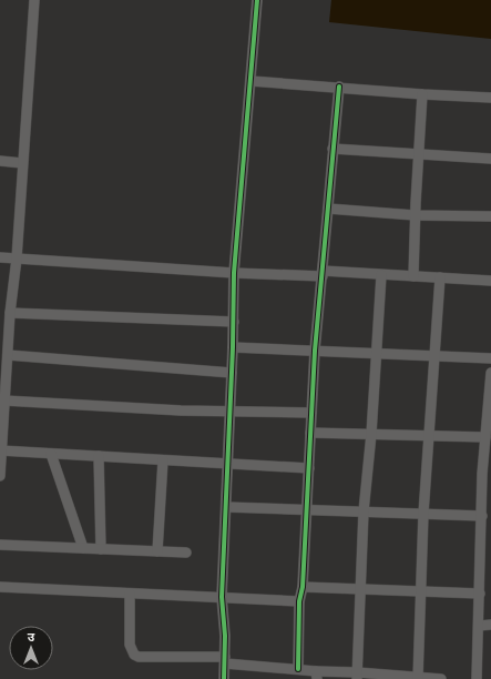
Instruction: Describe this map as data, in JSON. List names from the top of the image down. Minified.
{"north":"top"}
